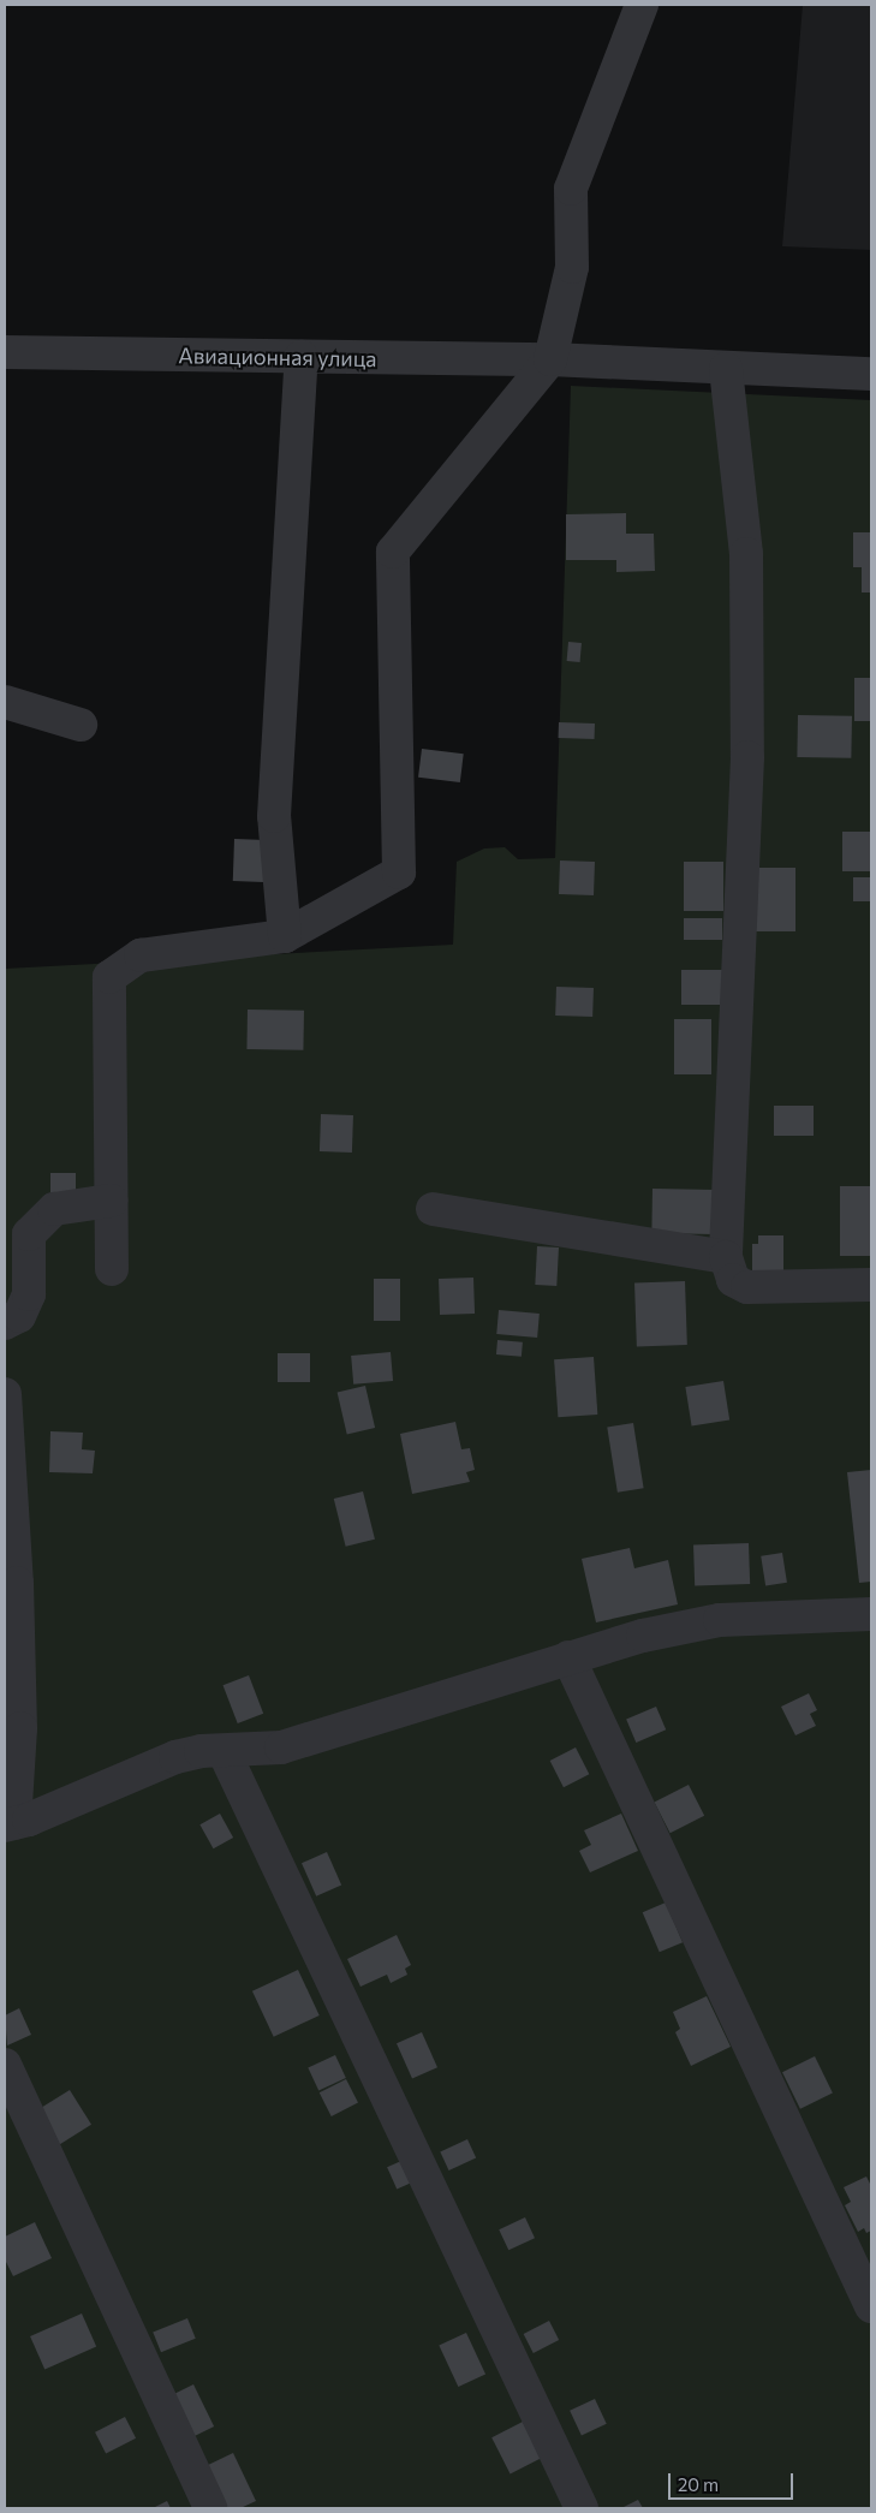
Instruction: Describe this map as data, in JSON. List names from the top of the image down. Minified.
{"streets":{"street":["Авиационная улица"]},"scale_bar":"20 m"}
